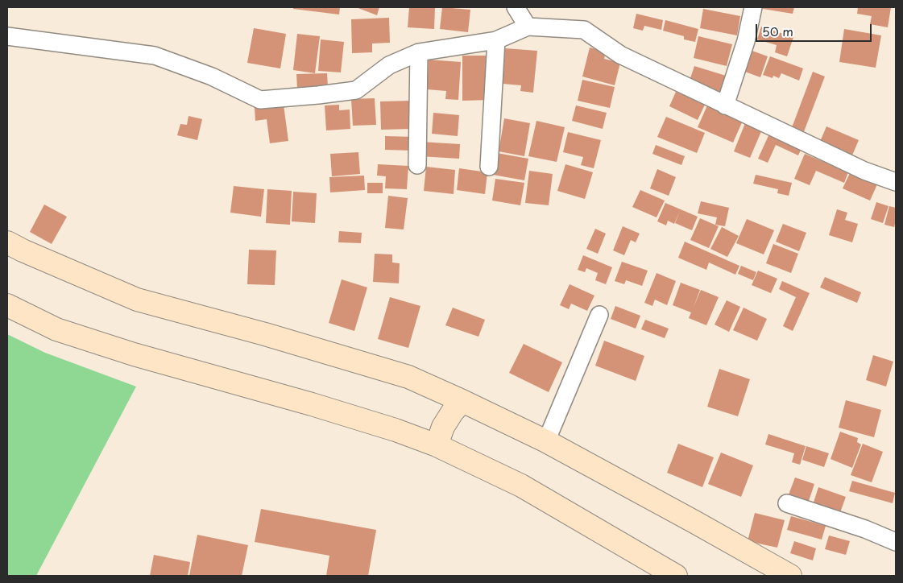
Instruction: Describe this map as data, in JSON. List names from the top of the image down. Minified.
{"scale_bar":"50 m"}
